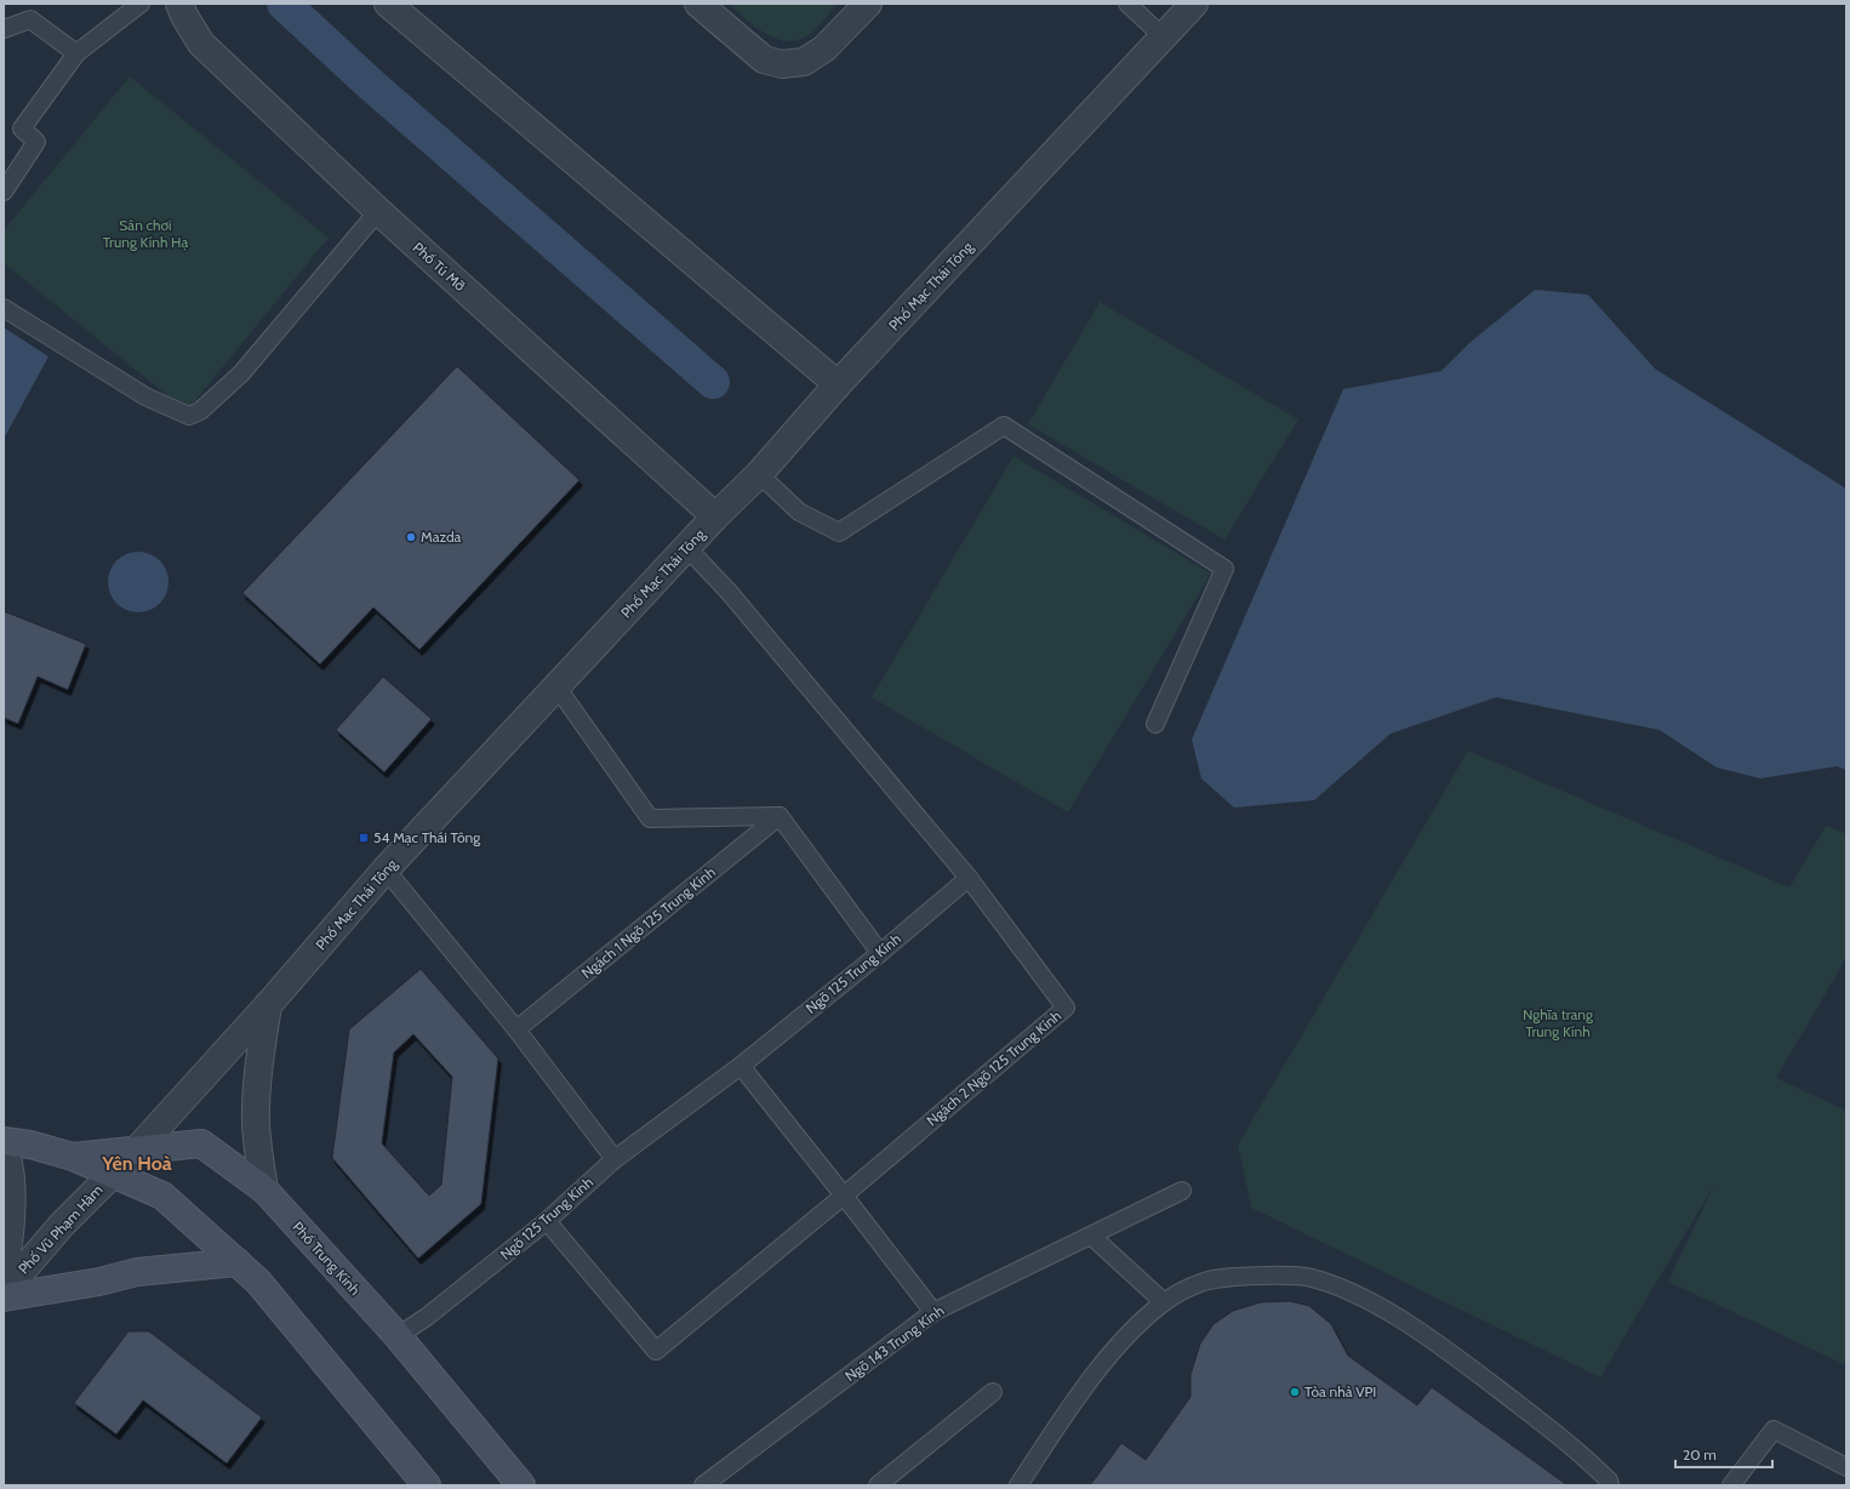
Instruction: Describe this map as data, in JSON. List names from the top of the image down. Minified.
{"streets":{"main road":["Phố Trung Kính"],"street":["Phố Tú Mỡ","Phố Mạc Thái Tông","Phố Vũ Phạm Hàm"],"lane":["Ngách 1 Ngõ 125 Trung Kính","Ngõ 125 Trung Kính","Ngách 2 Ngõ 125 Trung Kính","Ngõ 143 Trung Kính"]},"crossings":[["Phố Tú Mỡ","Phố Mạc Thái Tông"],["Phố Mạc Thái Tông","Phố Vũ Phạm Hàm"],["Phố Mạc Thái Tông","Phố Trung Kính"],["Ngõ 125 Trung Kính","Ngách 2 Ngõ 125 Trung Kính"],["Ngõ 125 Trung Kính","Phố Trung Kính"],["Phố Vũ Phạm Hàm","Phố Trung Kính"]],"districts":["Yên Hoà"],"parks":["Sân chơi Trung Kính Hạ","Nghĩa trang Trung Kính"],"places":{"other":["Mazda","Tòa nhà VPI"],"transit":["54 Mạc Thái Tông"]},"scale_bar":"20 m"}
